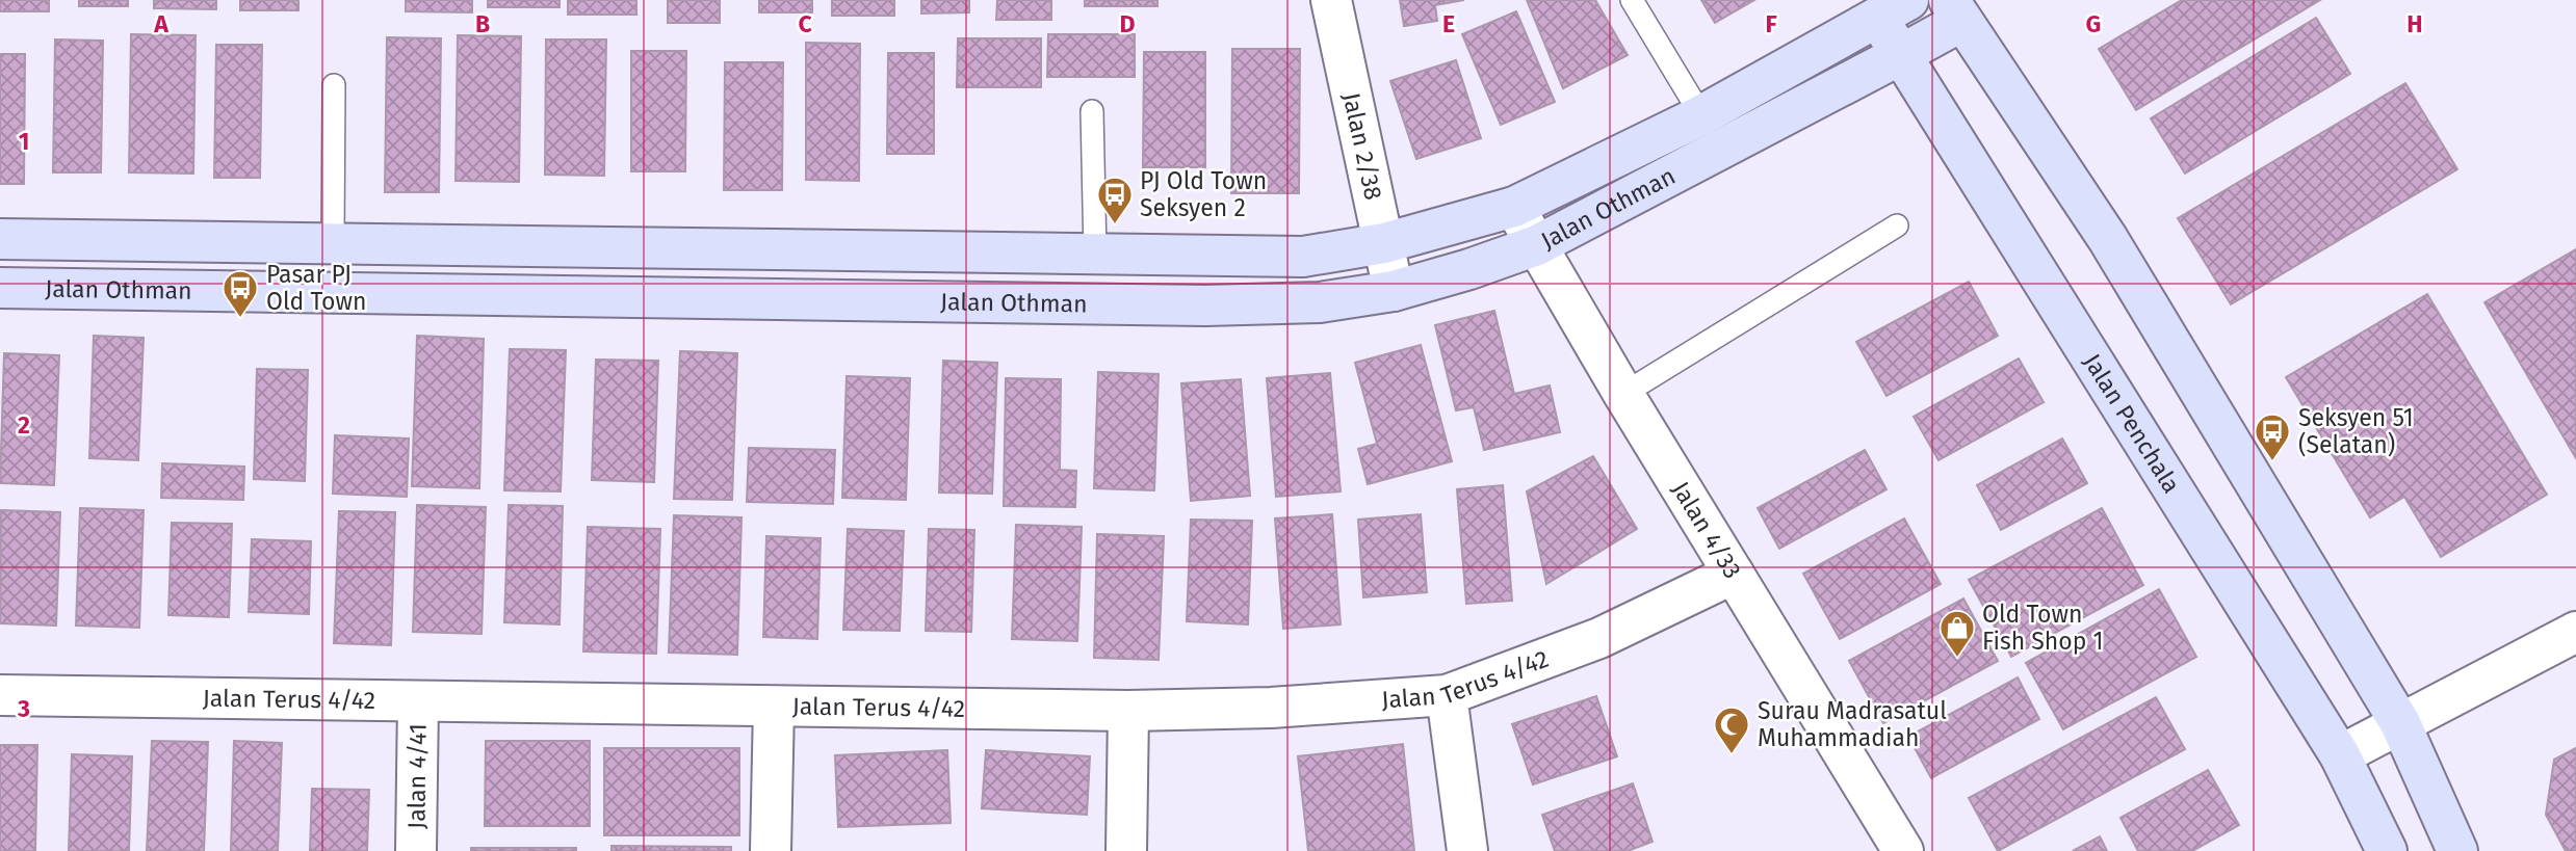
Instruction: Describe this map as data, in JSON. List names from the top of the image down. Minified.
{"streets":{"main road":["Jalan Othman","Jalan Penchala"],"street":["Jalan 2/38","Jalan 4/33","Jalan Terus 4/42","Jalan 4/41"]},"crossings":[["Jalan 2/38","Jalan Othman"],["Jalan Othman","Jalan Penchala"],["Jalan Othman","Jalan 4/33"],["Jalan 4/33","Jalan Terus 4/42"],["Jalan Terus 4/42","Jalan 4/41"]],"places":{"bus stop":["PJ Old Town Seksyen 2","Pasar PJ Old Town","Seksyen 51 (Selatan)"],"shop":["Old Town Fish Shop 1"],"mosque":["Surau Madrasatul Muhammadiah"]},"grid":{"columns":["A","B","C","D","E","F","G","H"],"rows":["1","2","3"]}}
